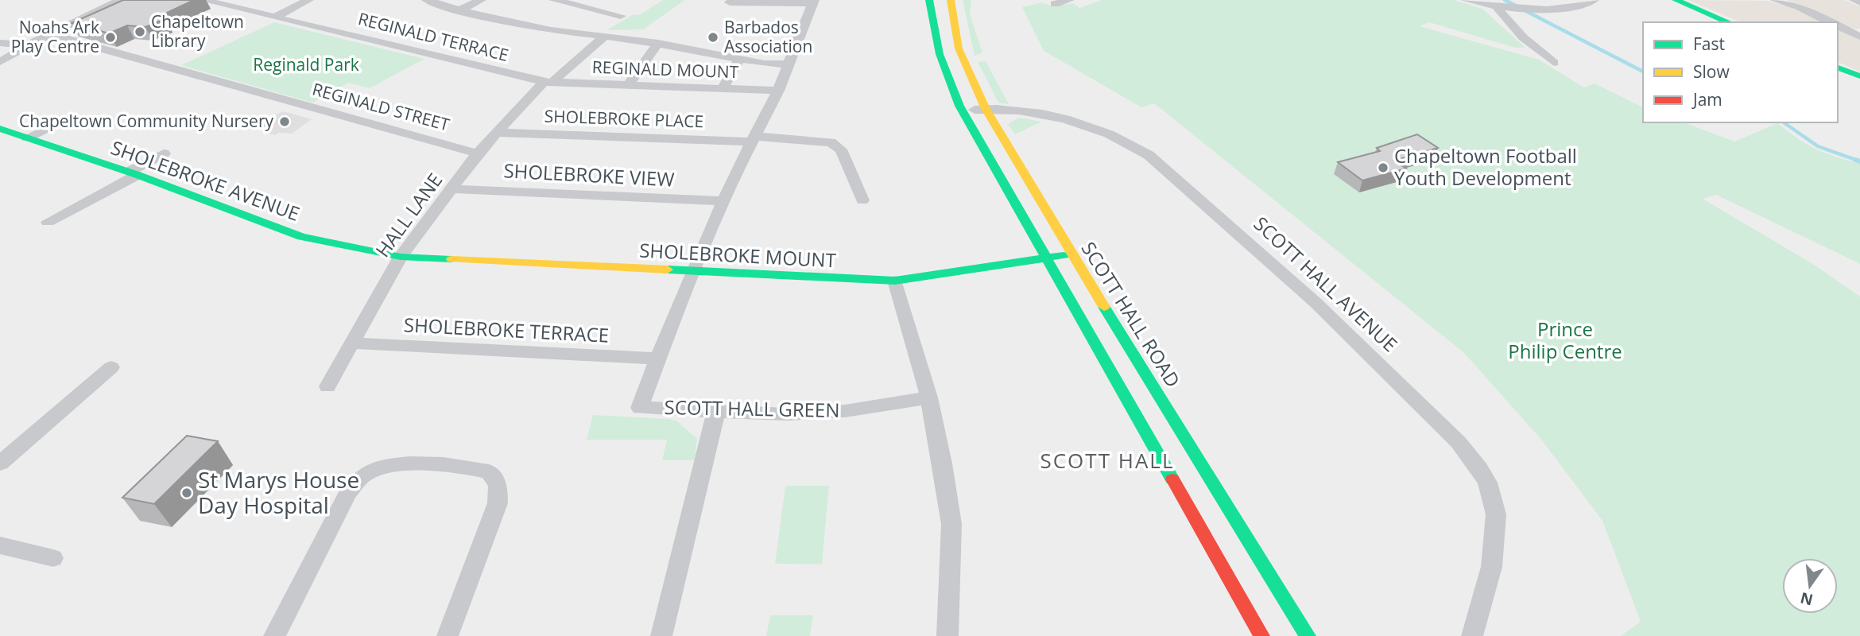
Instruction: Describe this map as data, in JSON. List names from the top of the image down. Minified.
{"streets":{"main road":["SHOLEBROKE AVENUE","SHOLEBROKE MOUNT","SCOTT HALL ROAD"],"street":["REGINALD TERRACE","REGINALD MOUNT","REGINALD STREET","SHOLEBROKE PLACE","SHOLEBROKE VIEW","HALL LANE","SCOTT HALL AVENUE","SHOLEBROKE TERRACE","SCOTT HALL GREEN"]},"crossings":[["REGINALD TERRACE","REGINALD MOUNT"],["REGINALD TERRACE","HALL LANE"],["REGINALD MOUNT","HALL LANE"],["REGINALD STREET","HALL LANE"],["SHOLEBROKE PLACE","HALL LANE"],["SHOLEBROKE VIEW","HALL LANE"],["SHOLEBROKE AVENUE","HALL LANE"],["SHOLEBROKE AVENUE","SHOLEBROKE MOUNT"],["HALL LANE","SHOLEBROKE MOUNT"],["HALL LANE","SHOLEBROKE TERRACE"],["SHOLEBROKE MOUNT","SCOTT HALL ROAD"],["SCOTT HALL AVENUE","SCOTT HALL ROAD"],["SHOLEBROKE TERRACE","SCOTT HALL GREEN"]],"districts":["SCOTT HALL"],"parks":["Reginald Park","Prince Philip Centre"],"places":["Chapeltown Library","Noahs Ark Play Centre","Barbados Association","Chapeltown Community Nursery","Chapeltown Football Youth Development","St Marys House Day Hospital"],"legend":["Fast","Slow","Jam"],"north":"bottom"}
